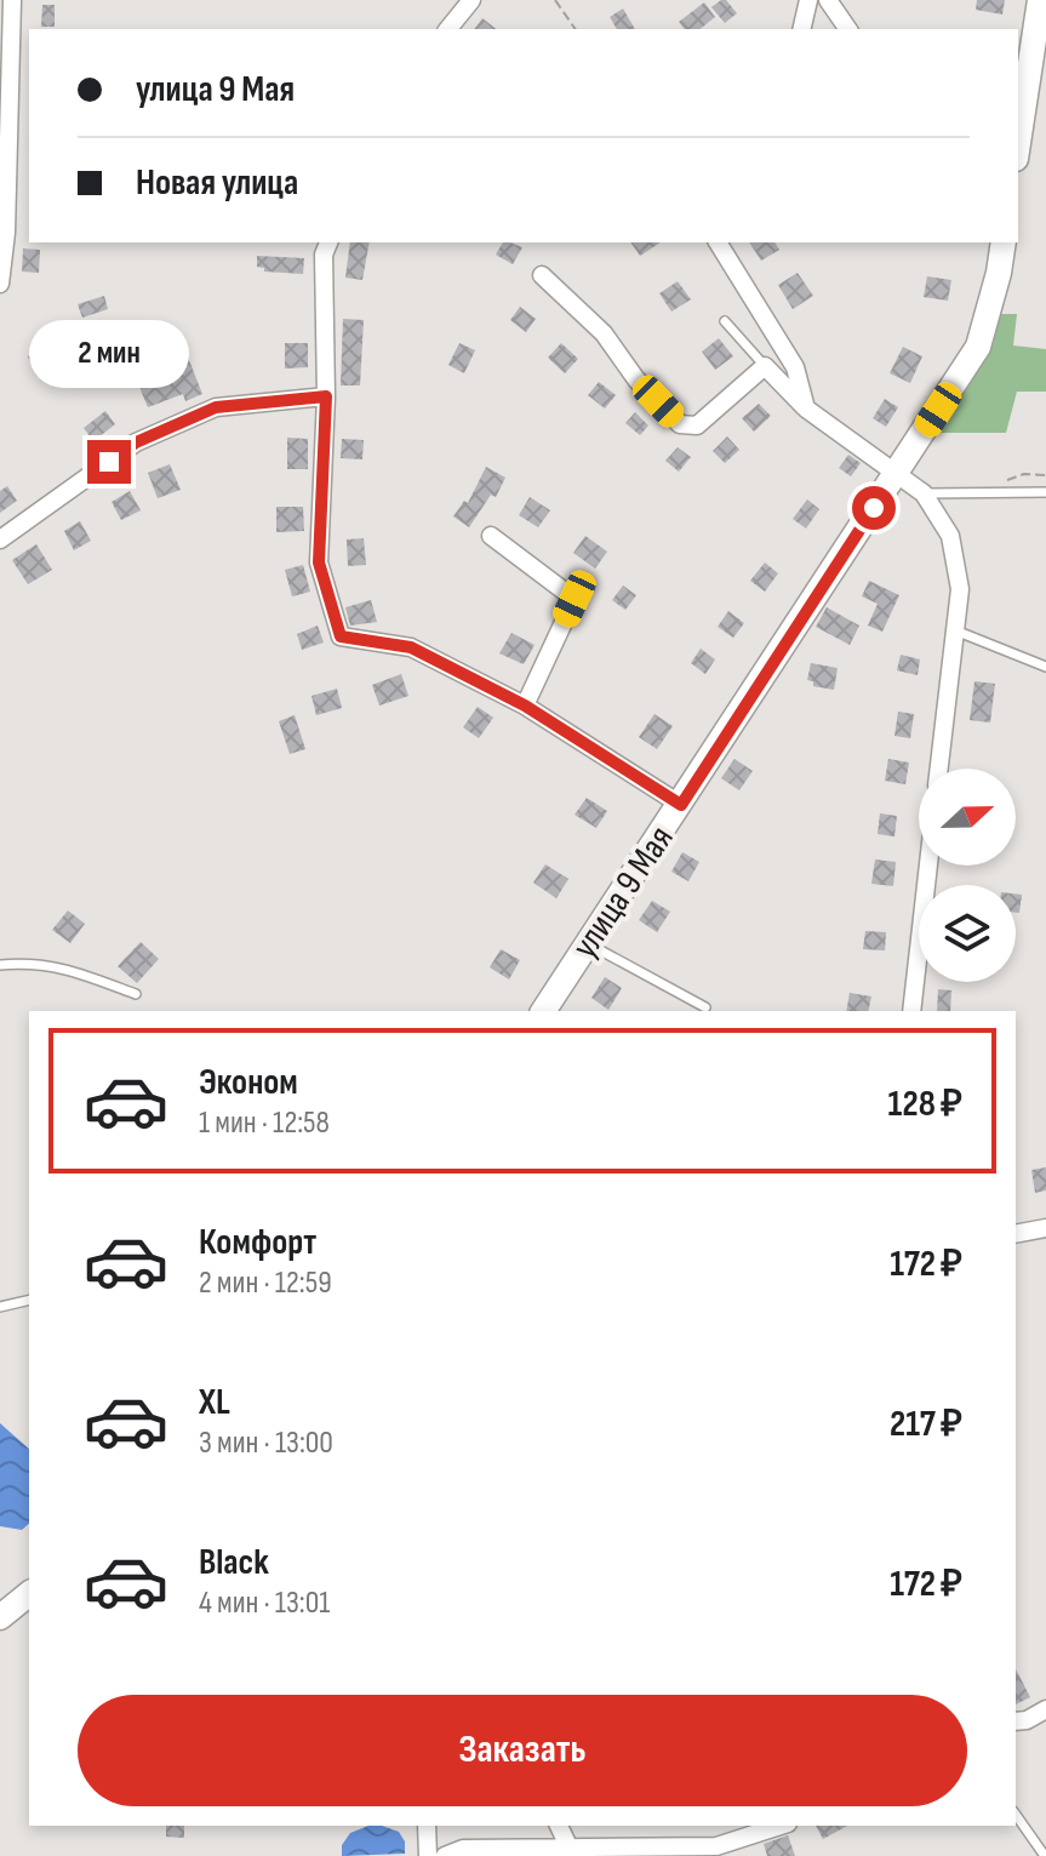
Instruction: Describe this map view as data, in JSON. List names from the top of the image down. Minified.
{"streets":{"main road":["улица 9 Мая"]},"north":"right","page":{"banner":["улица 9 Мая","Новая улица"],"bubble":"2 мин","list":[{"name":"Эконом","note":"1 мин · 12:58","value":"128 ₽"},{"name":"Комфорт","note":"2 мин · 12:59","value":"172 ₽"},{"name":"XL","note":"3 мин · 13:00","value":"217 ₽"},{"name":"Black","note":"4 мин · 13:01","value":"172 ₽"}],"buttons":"Заказать"}}
